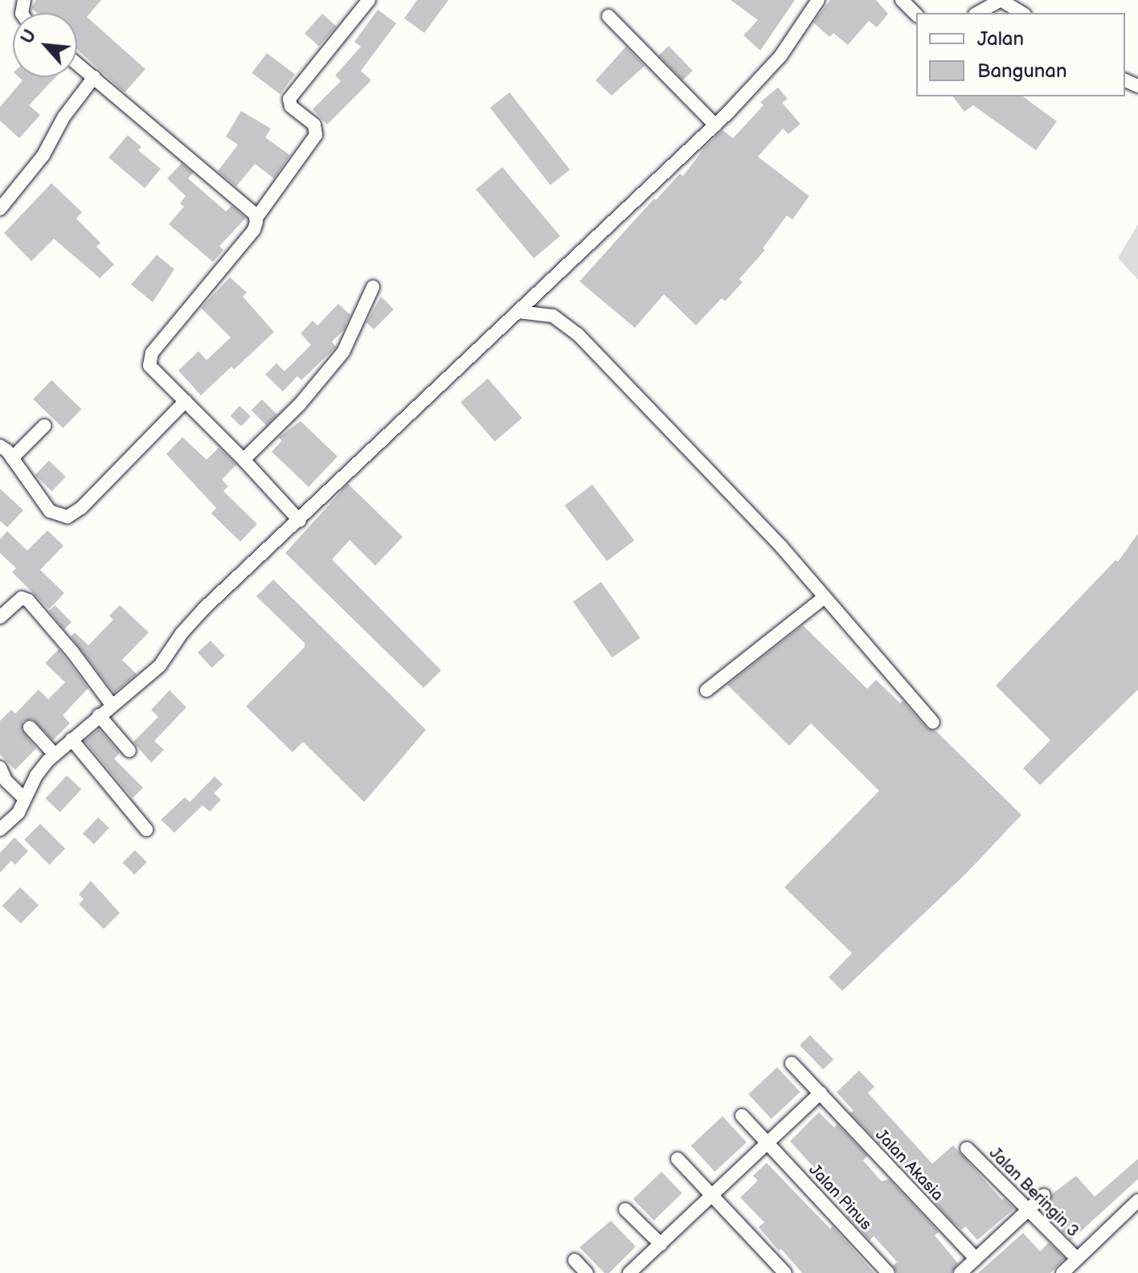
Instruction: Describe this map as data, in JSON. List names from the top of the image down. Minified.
{"streets":{"street":["Jalan Akasia","Jalan Beringin 3","Jalan Pinus"]},"legend":["Jalan","Bangunan"],"north":"top left"}
